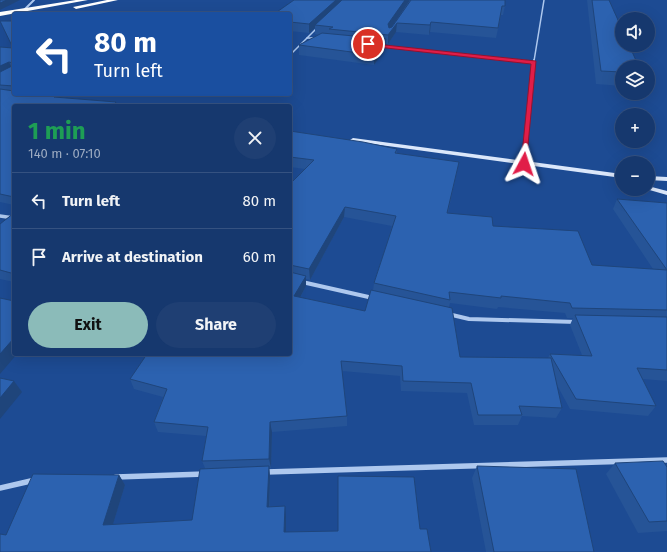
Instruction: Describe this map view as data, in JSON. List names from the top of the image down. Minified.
{"page":{"map_buttons":["+","−"],"turn":["80 m","Turn left"],"heading":["1 min","140 m · 07:10"],"list":[{"name":"Turn left","value":"80 m"},{"name":"Arrive at destination","value":"60 m"}],"buttons":["Exit","Share"]}}
